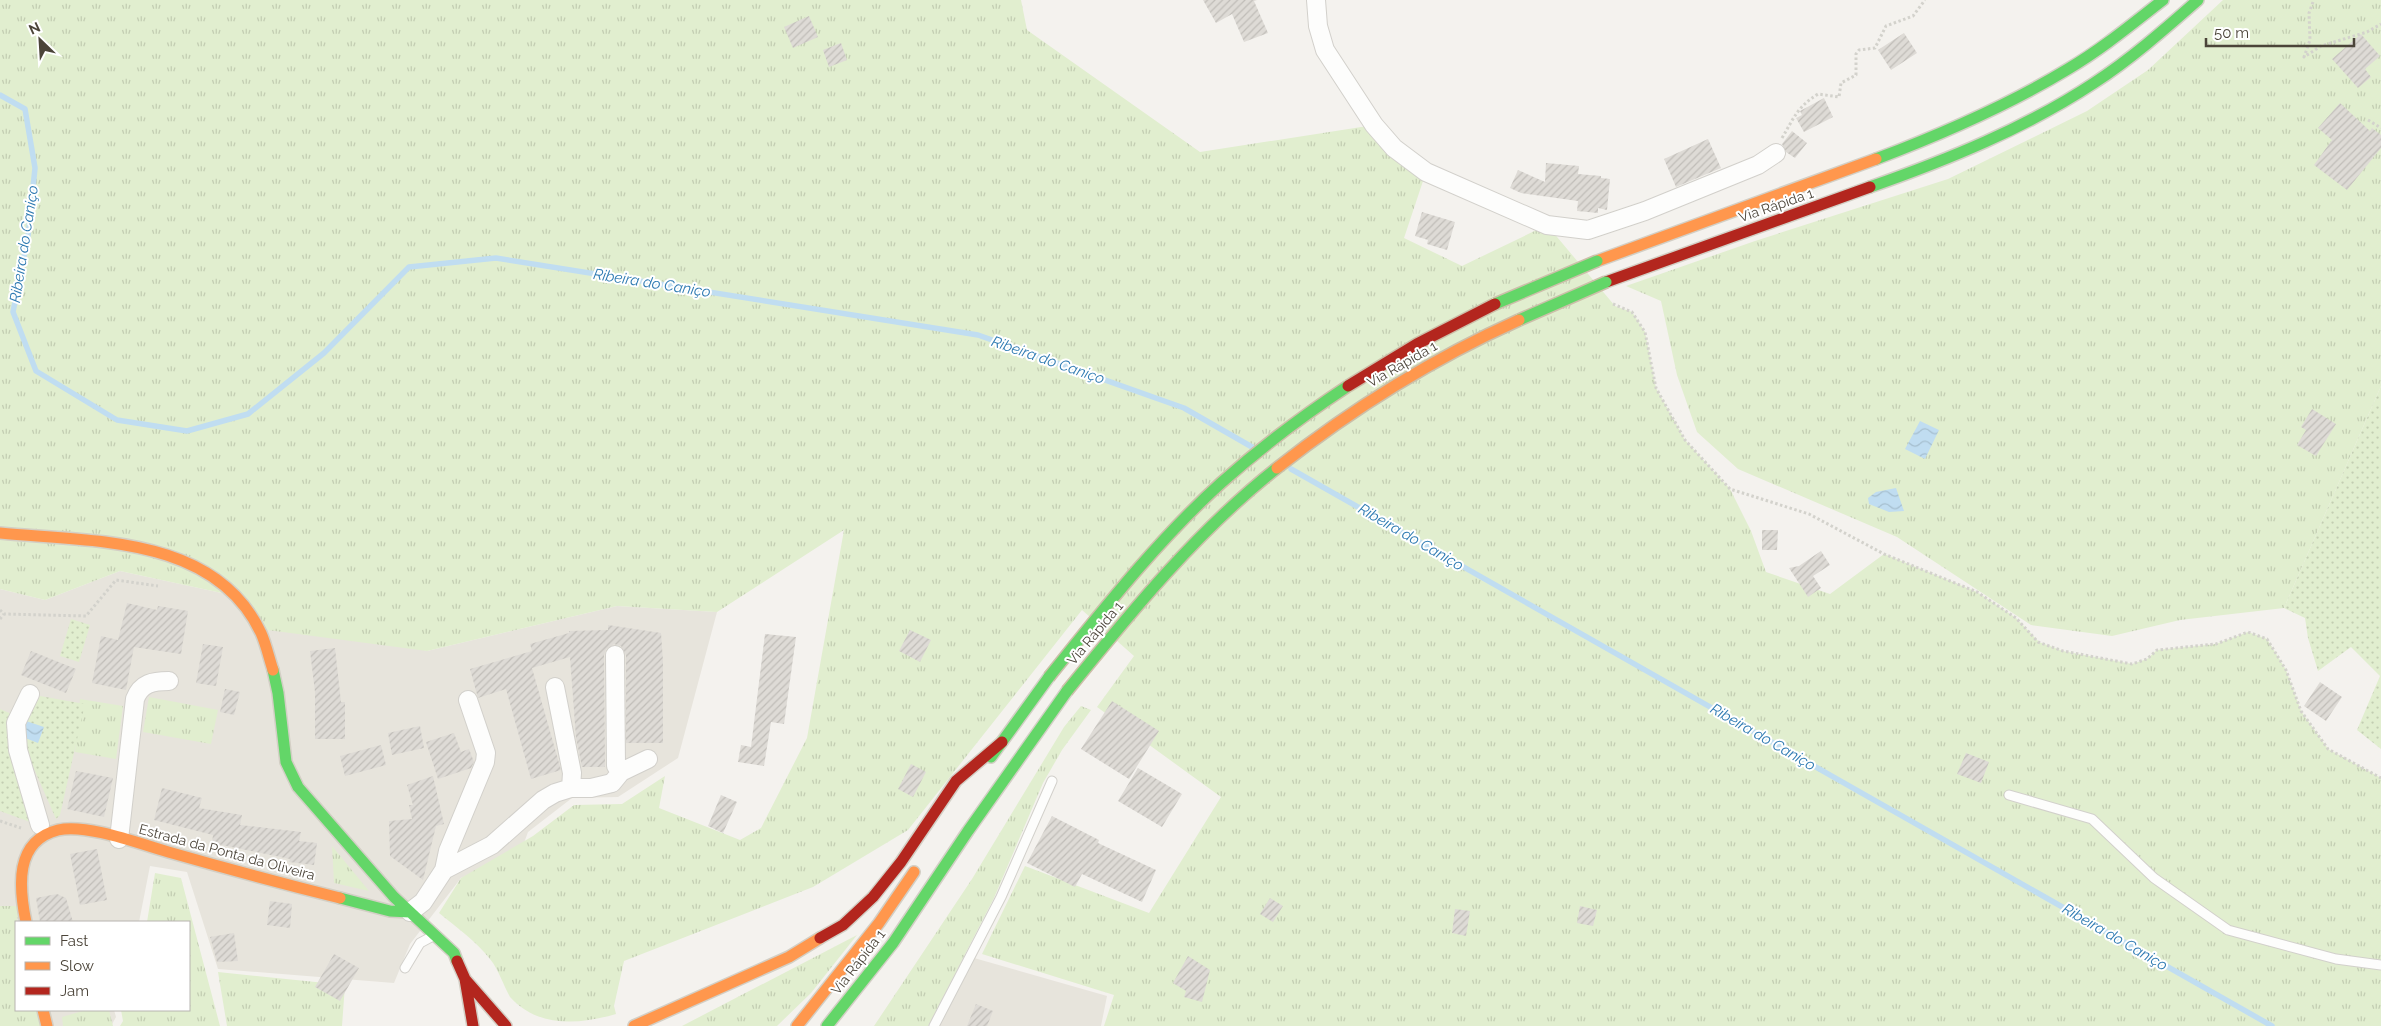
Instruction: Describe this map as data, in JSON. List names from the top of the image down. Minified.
{"streets":{"main road":["Via Rápida 1","Estrada da Ponta da Oliveira"]},"water":["Ribeira do Caniço"],"legend":["Fast","Slow","Jam"],"scale_bar":"50 m","north":"top left"}
